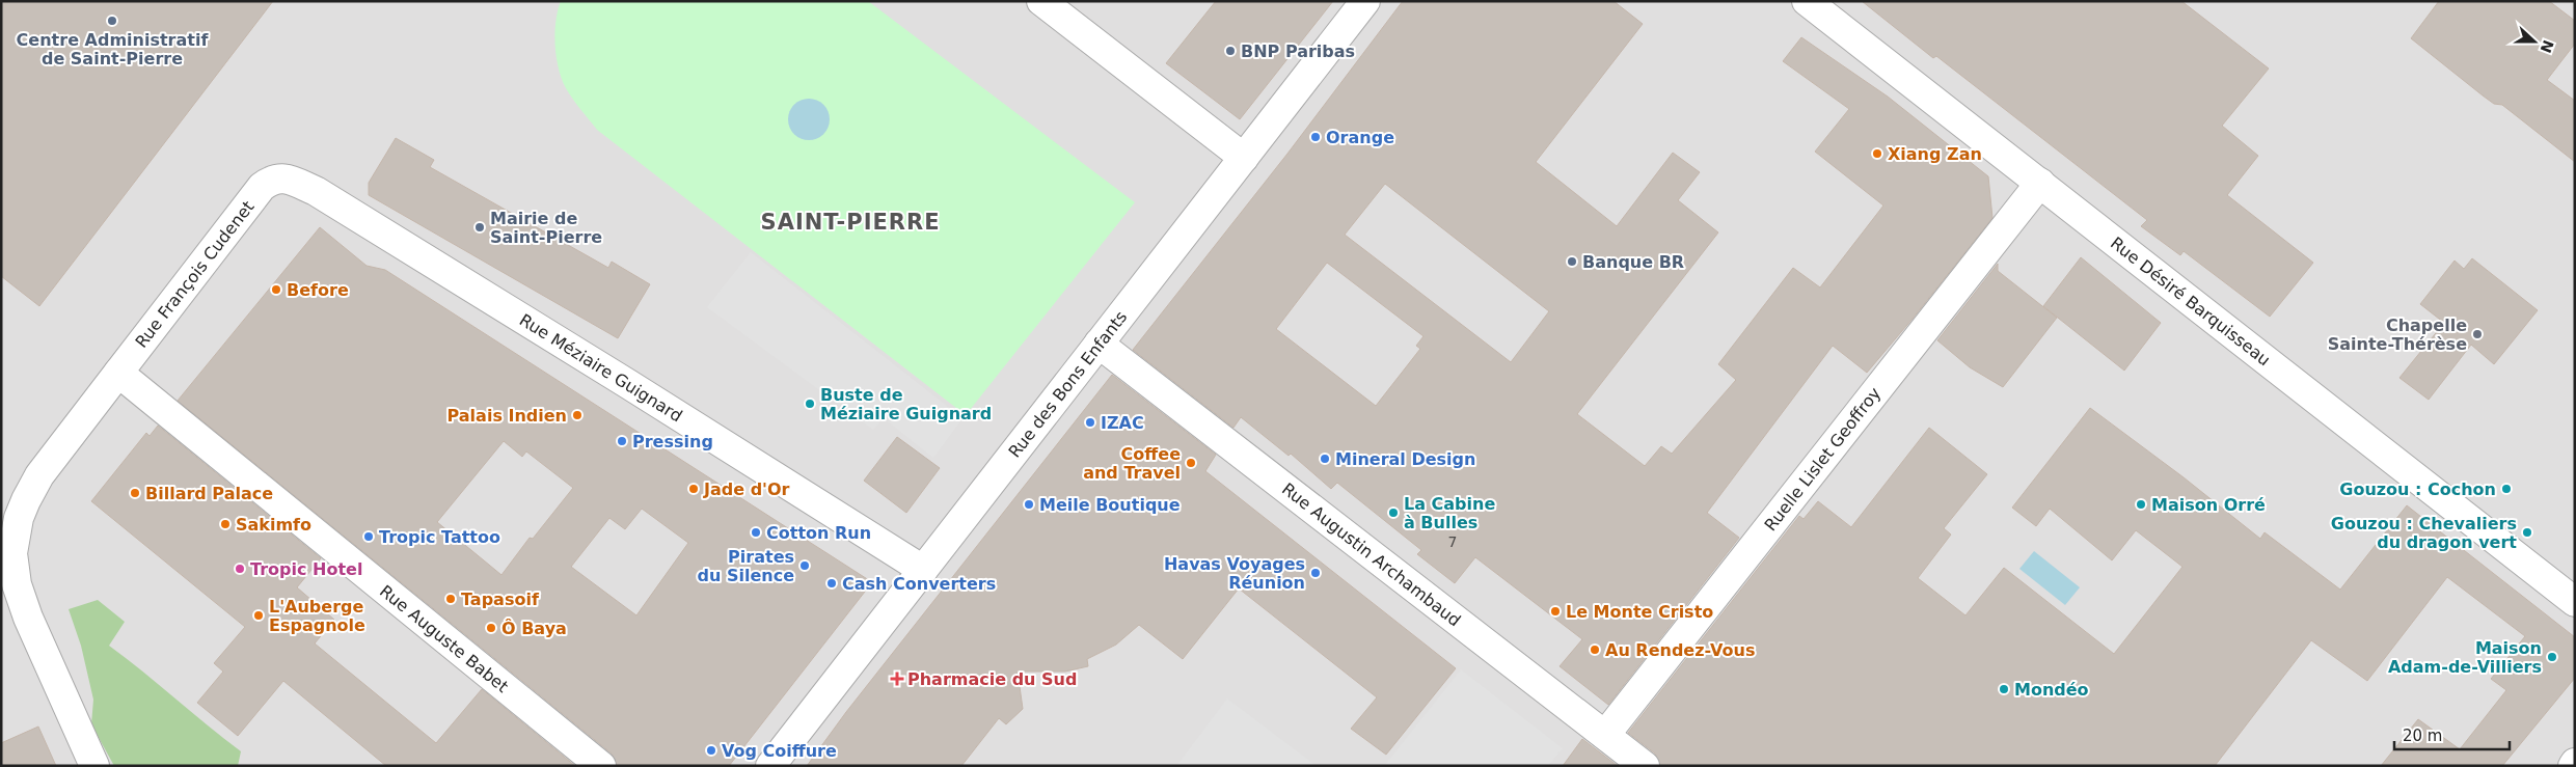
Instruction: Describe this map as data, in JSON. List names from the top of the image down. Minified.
{"streets":{"street":["Rue François Cudenet","Rue Désiré Barquisseau","Rue Méziaire Guignard","Rue des Bons Enfants","Ruelle Lislet Geoffroy","Rue Augustin Archambaud","Rue Auguste Babet"]},"crossings":[["Rue François Cudenet","Rue Méziaire Guignard"],["Rue François Cudenet","Rue Auguste Babet"],["Rue Désiré Barquisseau","Ruelle Lislet Geoffroy"],["Rue Méziaire Guignard","Rue des Bons Enfants"],["Rue des Bons Enfants","Rue Augustin Archambaud"],["Ruelle Lislet Geoffroy","Rue Augustin Archambaud"]],"districts":["SAINT-PIERRE"],"places":{"other":["Centre Administratif de Saint-Pierre","BNP Paribas","Orange","Xiang Zan","Mairie de Saint-Pierre","Banque BR","Before","Chapelle Sainte-Thérèse","Buste de Méziaire Guignard","Palais Indien","IZAC","Pressing","Mineral Design","Coffee and Travel","Jade d'Or","Gouzou : Cochon","Billard Palace","Meile Boutique","Maison Orré","La Cabine à Bulles","Sakimfo","Cotton Run","Gouzou : Chevaliers du dragon vert","Tropic Tattoo","Pirates du Silence","Tropic Hotel","Havas Voyages Réunion","Cash Converters","Tapasoif","Le Monte Cristo","L'Auberge Espagnole","Ô Baya","Au Rendez-Vous","Maison Adam-de-Villiers","Mondéo","Vog Coiffure"],"health":["Pharmacie du Sud"]},"house_numbers":["7"],"scale_bar":"20 m","north":"right"}
